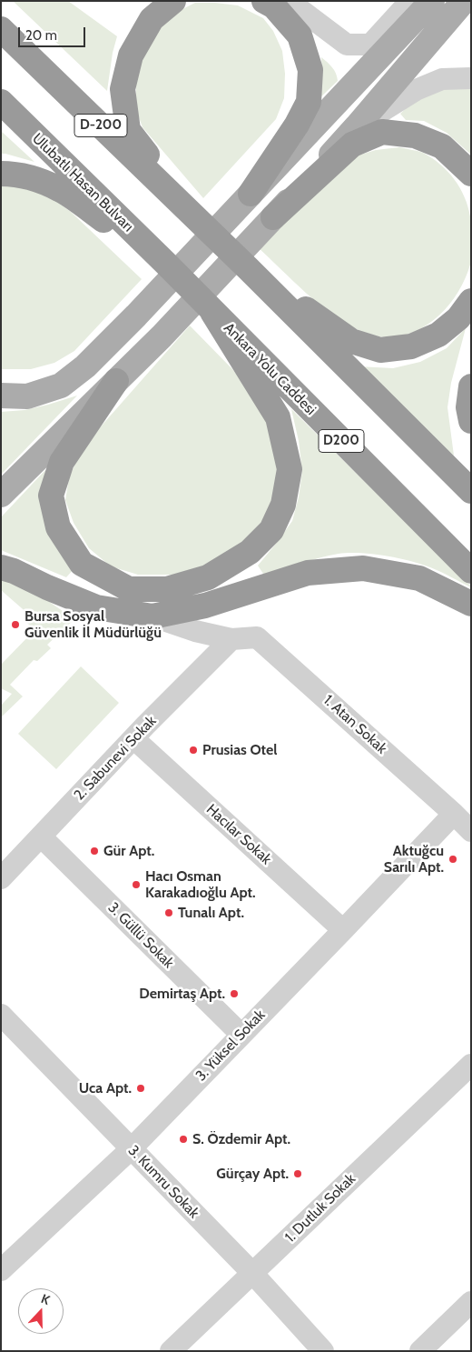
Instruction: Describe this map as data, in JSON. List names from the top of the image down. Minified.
{"streets":{"highway":["D-200","Ulubatlı Hasan Bulvarı","Ankara Yolu Caddesi","D200"],"street":["1. Atan Sokak","2. Sabunevi Sokak","Hacılar Sokak","3. Güllü Sokak","3. Yüksel Sokak","3. Kumru Sokak","1. Dutluk Sokak"]},"crossings":[["Ulubatlı Hasan Bulvarı","Ankara Yolu Caddesi"],["1. Atan Sokak","2. Sabunevi Sokak"],["1. Atan Sokak","3. Yüksel Sokak"],["2. Sabunevi Sokak","Hacılar Sokak"],["2. Sabunevi Sokak","3. Güllü Sokak"],["Hacılar Sokak","3. Yüksel Sokak"],["3. Güllü Sokak","3. Yüksel Sokak"],["3. Yüksel Sokak","3. Kumru Sokak"],["3. Kumru Sokak","1. Dutluk Sokak"]],"places":["Bursa Sosyal Güvenlik İl Müdürlüğü","Prusias Otel","Gür Apt.","Aktuğcu Sarılı Apt.","Hacı Osman Karakadıoğlu Apt.","Tunalı Apt.","Demirtaş Apt.","Uca Apt.","S. Özdemir Apt.","Gürçay Apt."],"scale_bar":"20 m","north":"top"}
